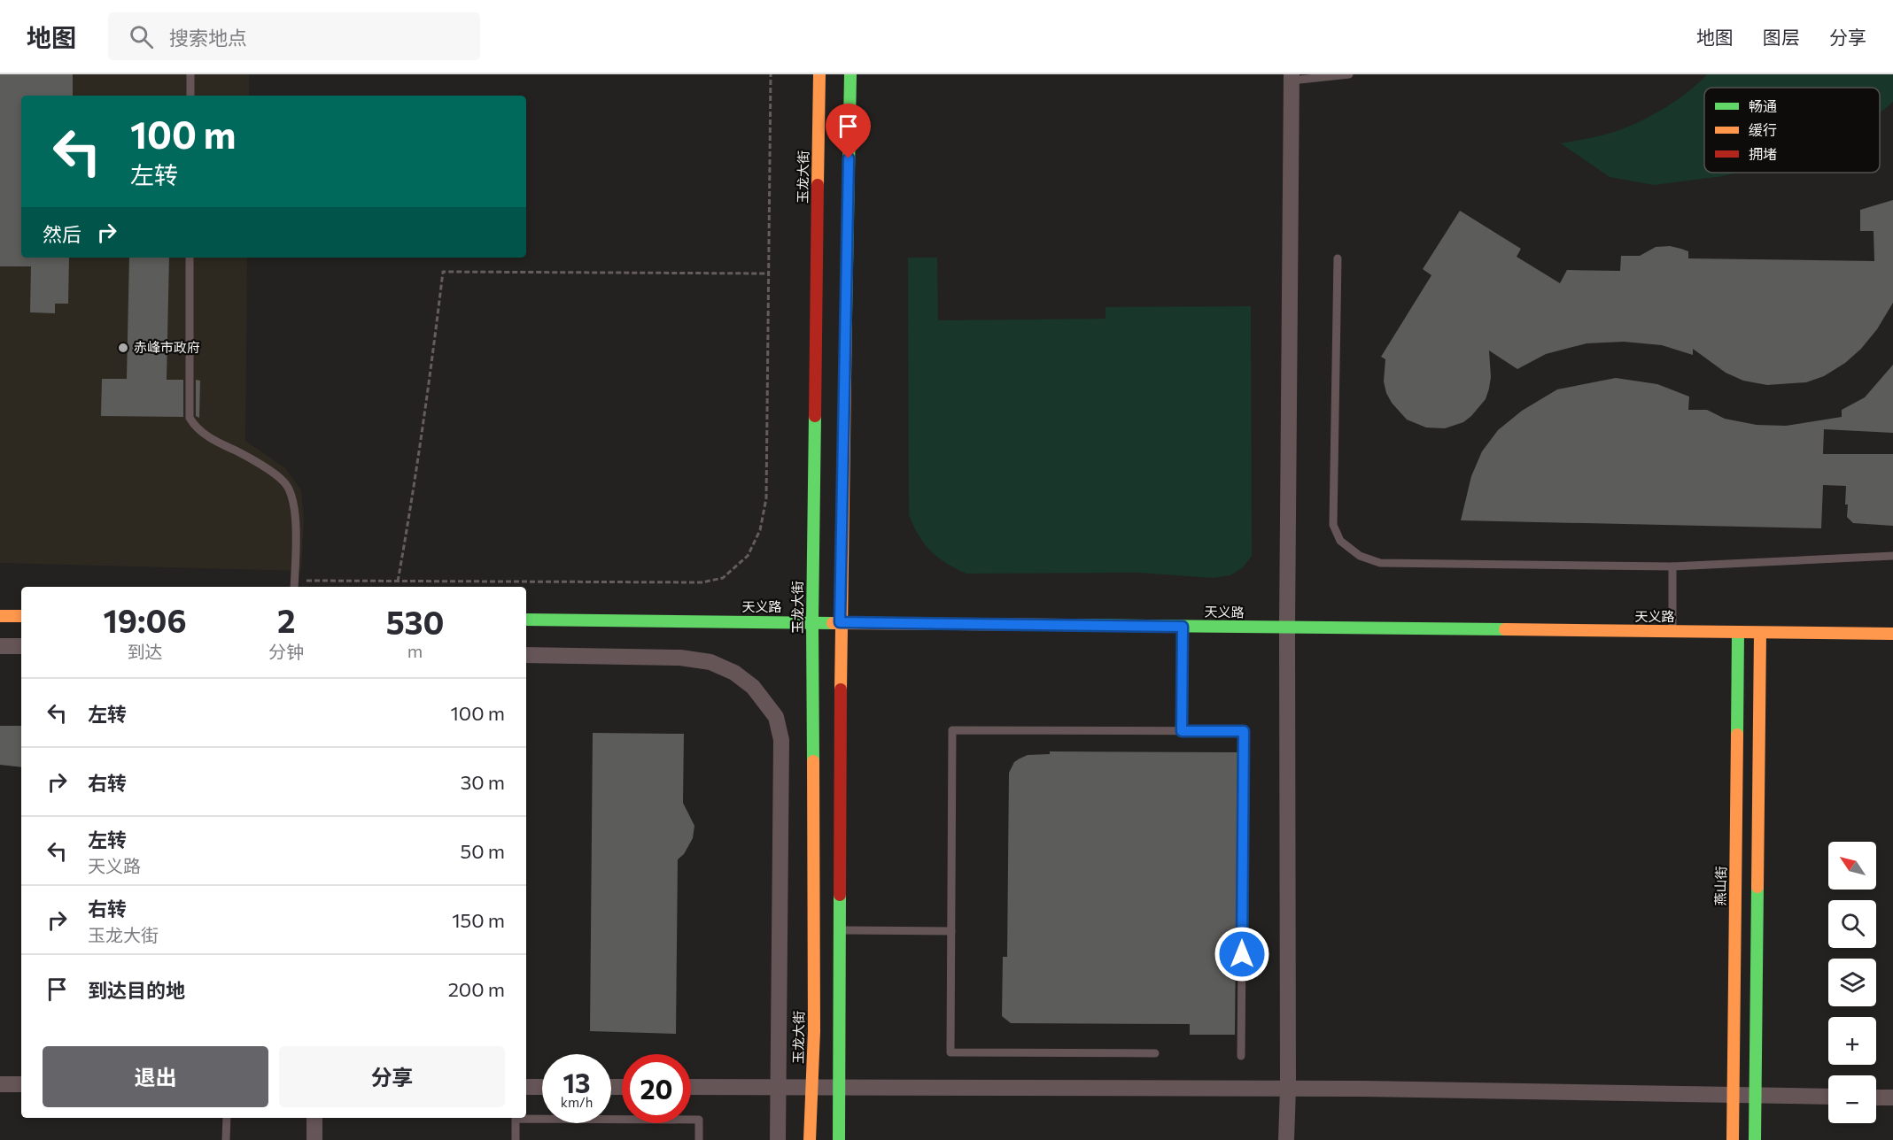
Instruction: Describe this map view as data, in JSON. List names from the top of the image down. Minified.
{"streets":{"main road":["玉龙大街","天义路","燕山街"]},"crossings":[["玉龙大街","天义路"],["天义路","燕山街"]],"places":["赤峰市政府"],"legend":["畅通","缓行","拥堵"],"north":"top left","page":{"header":"地图","search":"搜索地点","nav":["地图","图层","分享"],"turn":["100 m","左转"],"then":"然后","eta":["19:06","到达","2","分钟","530","m"],"list":[{"name":"左转","value":"100 m"},{"name":"右转","value":"30 m"},{"name":"左转","note":"天义路","value":"50 m"},{"name":"右转","note":"玉龙大街","value":"150 m"},{"name":"到达目的地","value":"200 m"}],"map_buttons":["+","−"],"buttons":["退出","分享"],"speed":"13 km/h","limit":"20"}}
